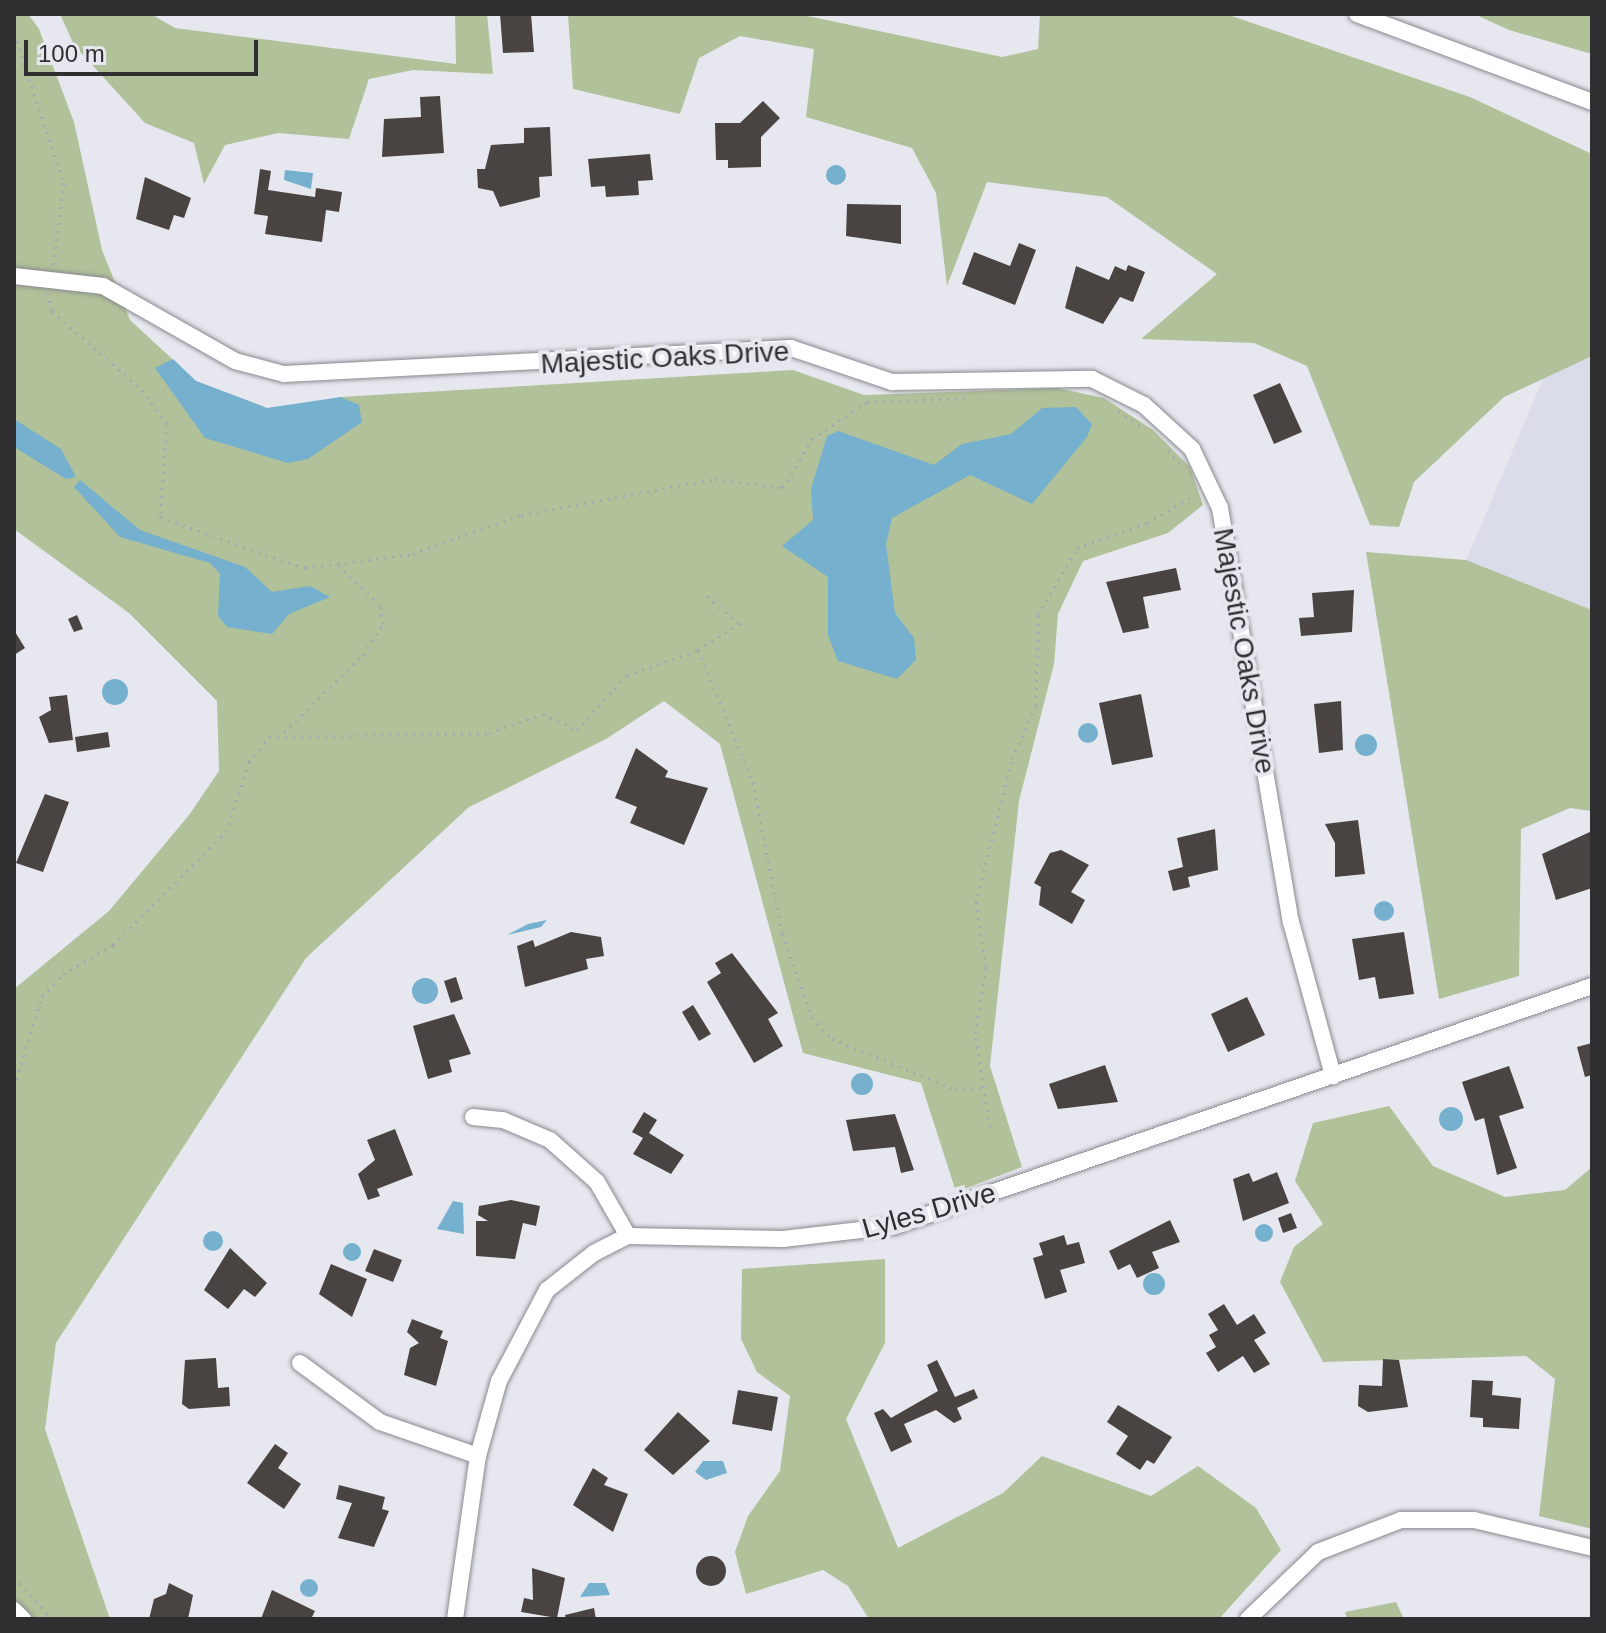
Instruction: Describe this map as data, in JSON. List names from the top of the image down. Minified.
{"streets":{"street":["Majestic Oaks Drive","Lyles Drive"]},"crossings":[["Majestic Oaks Drive","Lyles Drive"]],"scale_bar":"100 m"}
